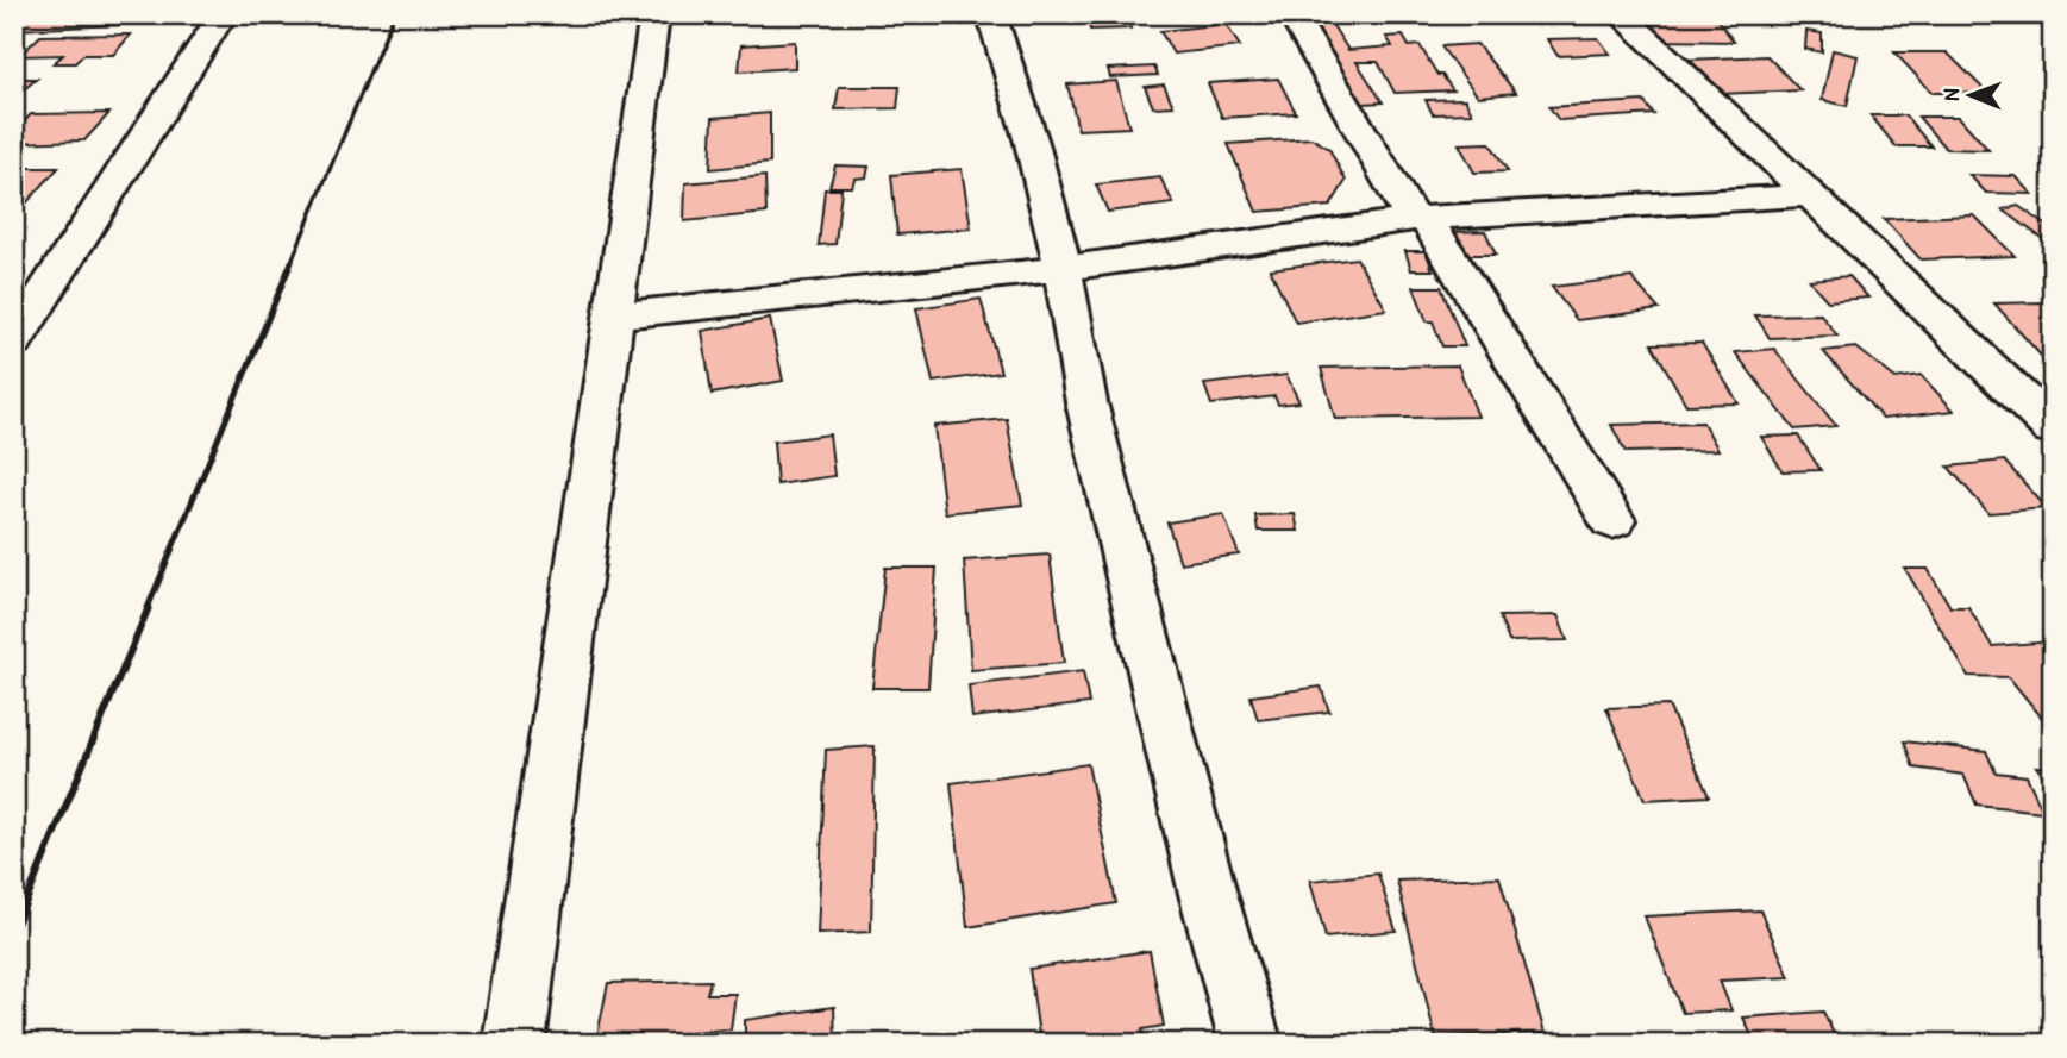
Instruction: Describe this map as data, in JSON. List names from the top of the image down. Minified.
{"north":"left"}
